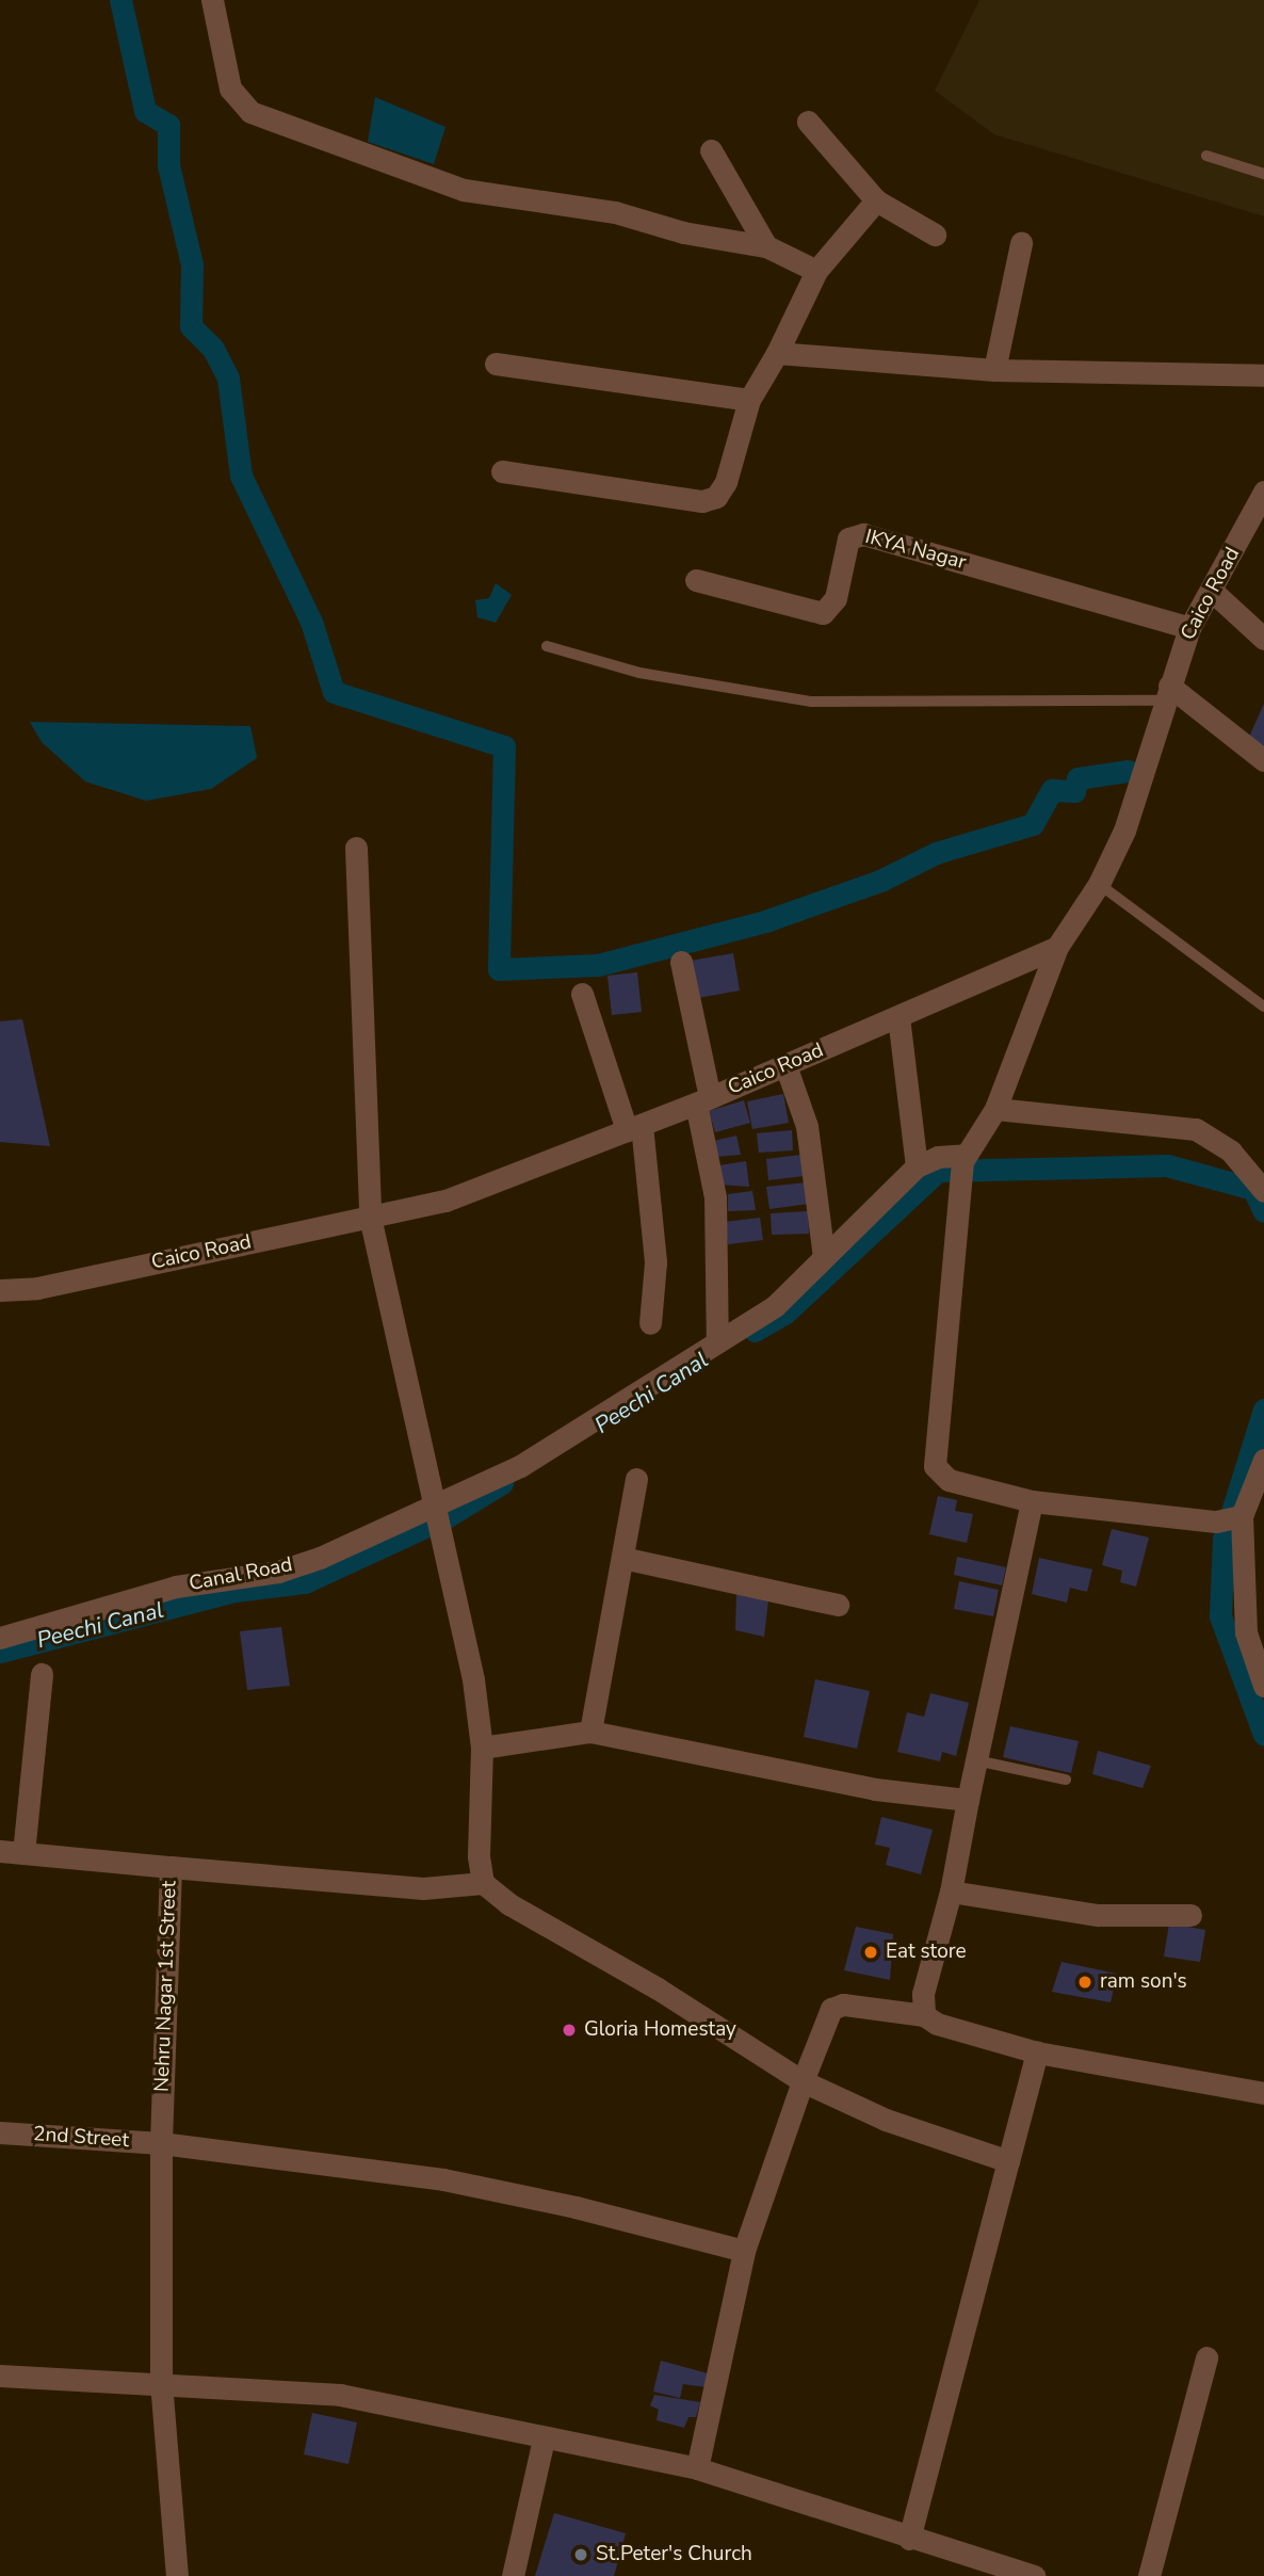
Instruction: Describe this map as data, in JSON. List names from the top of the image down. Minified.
{"streets":{"street":["IKYA Nagar","Caico Road","Canal Road","Nehru Nagar 1st Street","2nd Street"]},"crossings":[["IKYA Nagar","Caico Road"],["Nehru Nagar 1st Street","2nd Street"]],"water":["Peechi Canal"],"places":["Eat store","ram son's","Gloria Homestay","St.Peter's Church"]}
